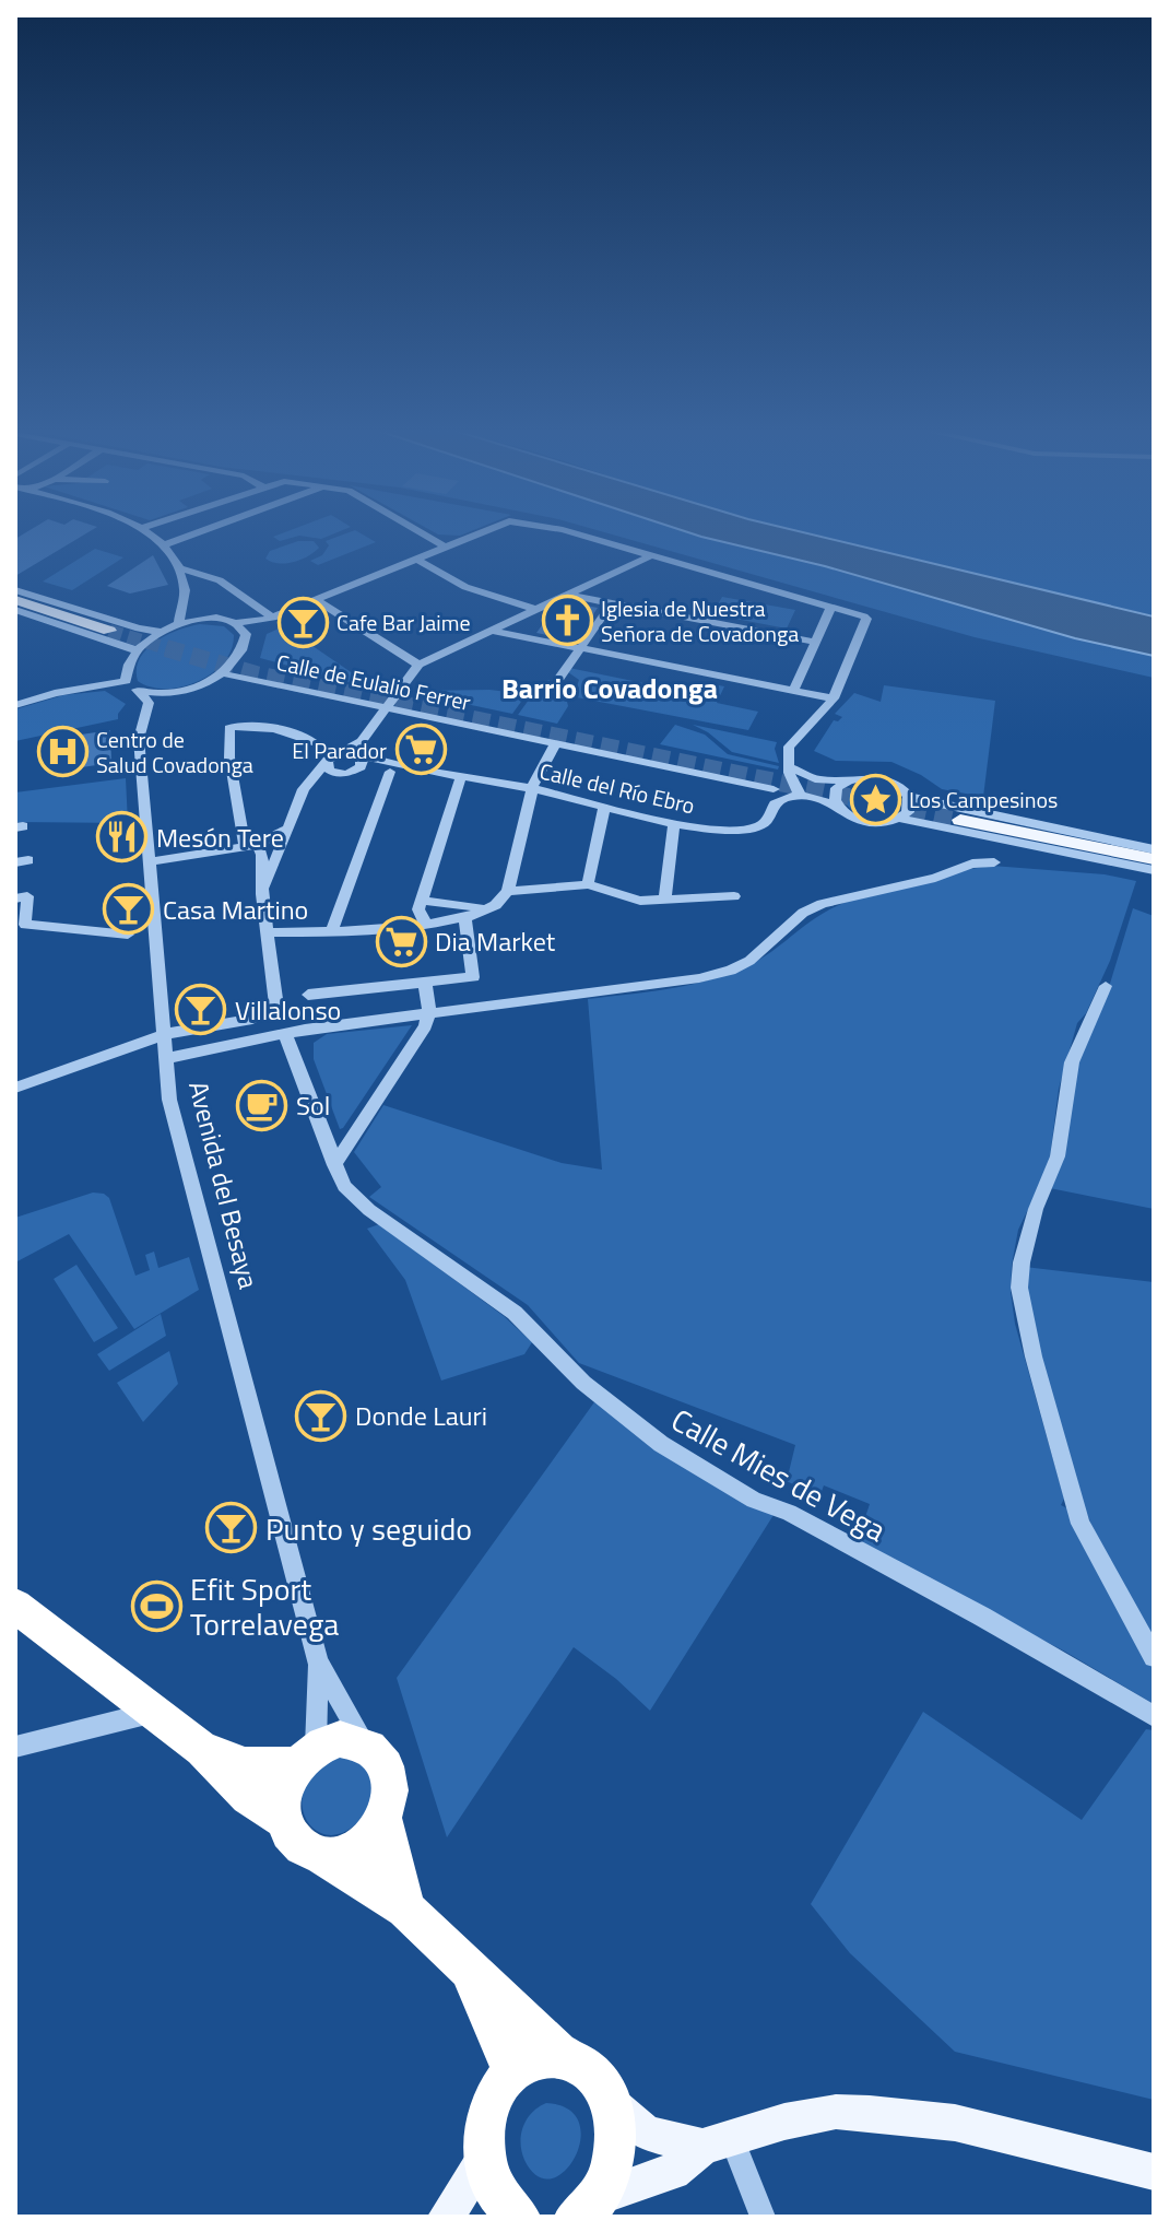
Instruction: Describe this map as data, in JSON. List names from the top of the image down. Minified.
{"streets":{"street":["Calle de Eulalio Ferrer","Calle del Río Ebro","Avenida del Besaya","Calle Mies de Vega"]},"districts":["Barrio Covadonga"],"places":{"church":["Iglesia de Nuestra Señora de Covadonga"],"bar":["Cafe Bar Jaime","Casa Martino","Villalonso","Donde Lauri","Punto y seguido"],"supermarket":["El Parador","Dia Market"],"hospital":["Centro de Salud Covadonga"],"place":["Los Campesinos"],"restaurant":["Mesón Tere"],"cafe":["Sol"],"sports":["Efit Sport Torrelavega"]}}
